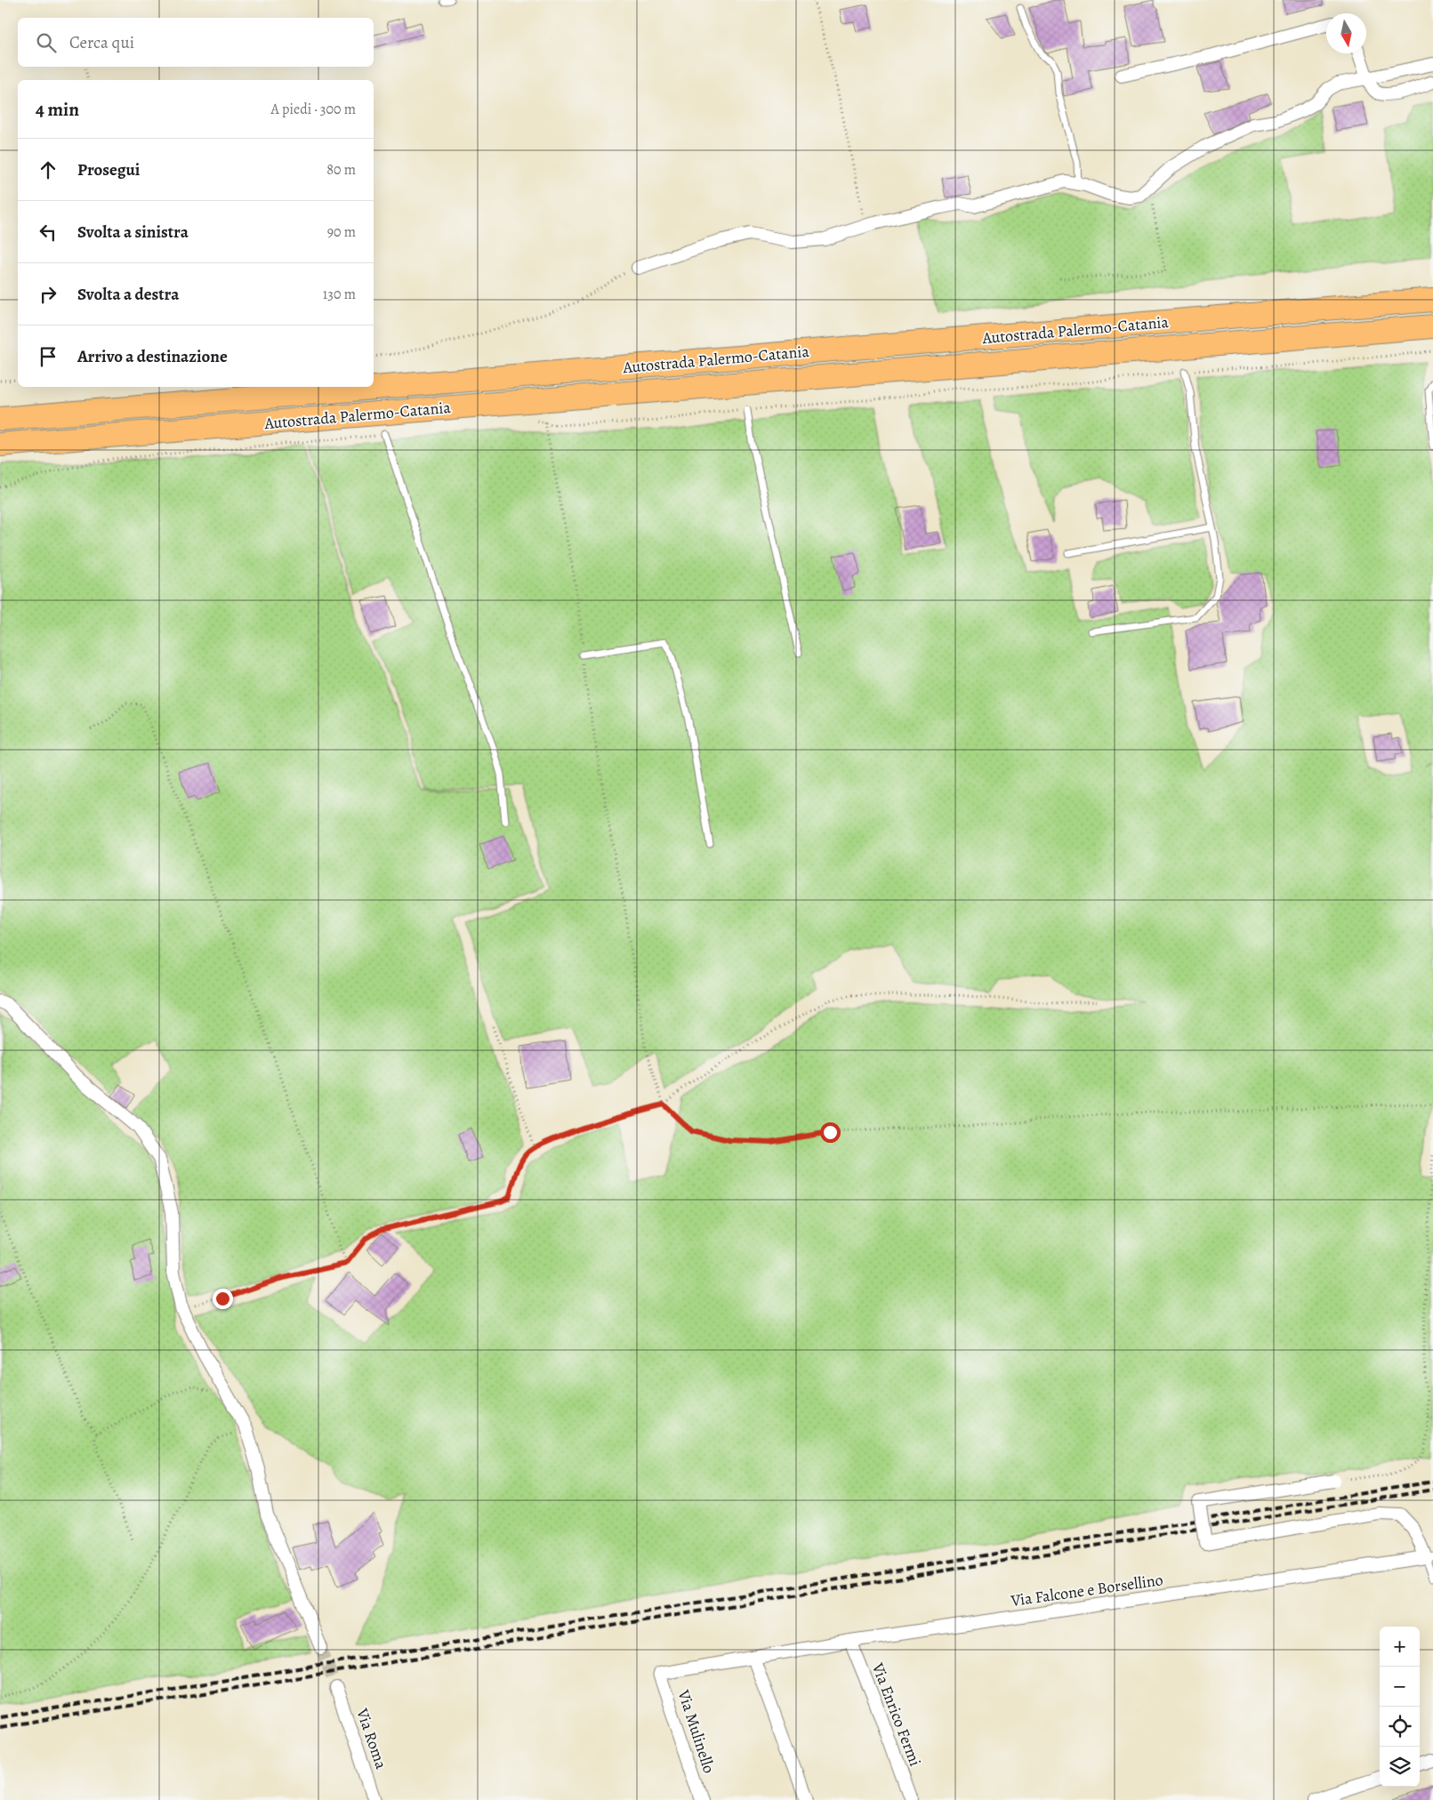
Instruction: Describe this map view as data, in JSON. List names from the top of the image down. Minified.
{"streets":{"highway":["Autostrada Palermo-Catania"],"street":["Via Falcone e Borsellino","Via Enrico Fermi","Via Mulinello","Via Roma"]},"crossings":[["Via Falcone e Borsellino","Via Enrico Fermi"],["Via Falcone e Borsellino","Via Mulinello"]],"north":"bottom","page":{"search":"Cerca qui","heading":["4 min","A piedi · 300 m"],"list":[["Prosegui","80 m"],["Svolta a sinistra","90 m"],["Svolta a destra","130 m"],"Arrivo a destinazione"],"map_buttons":["+","−"]}}
